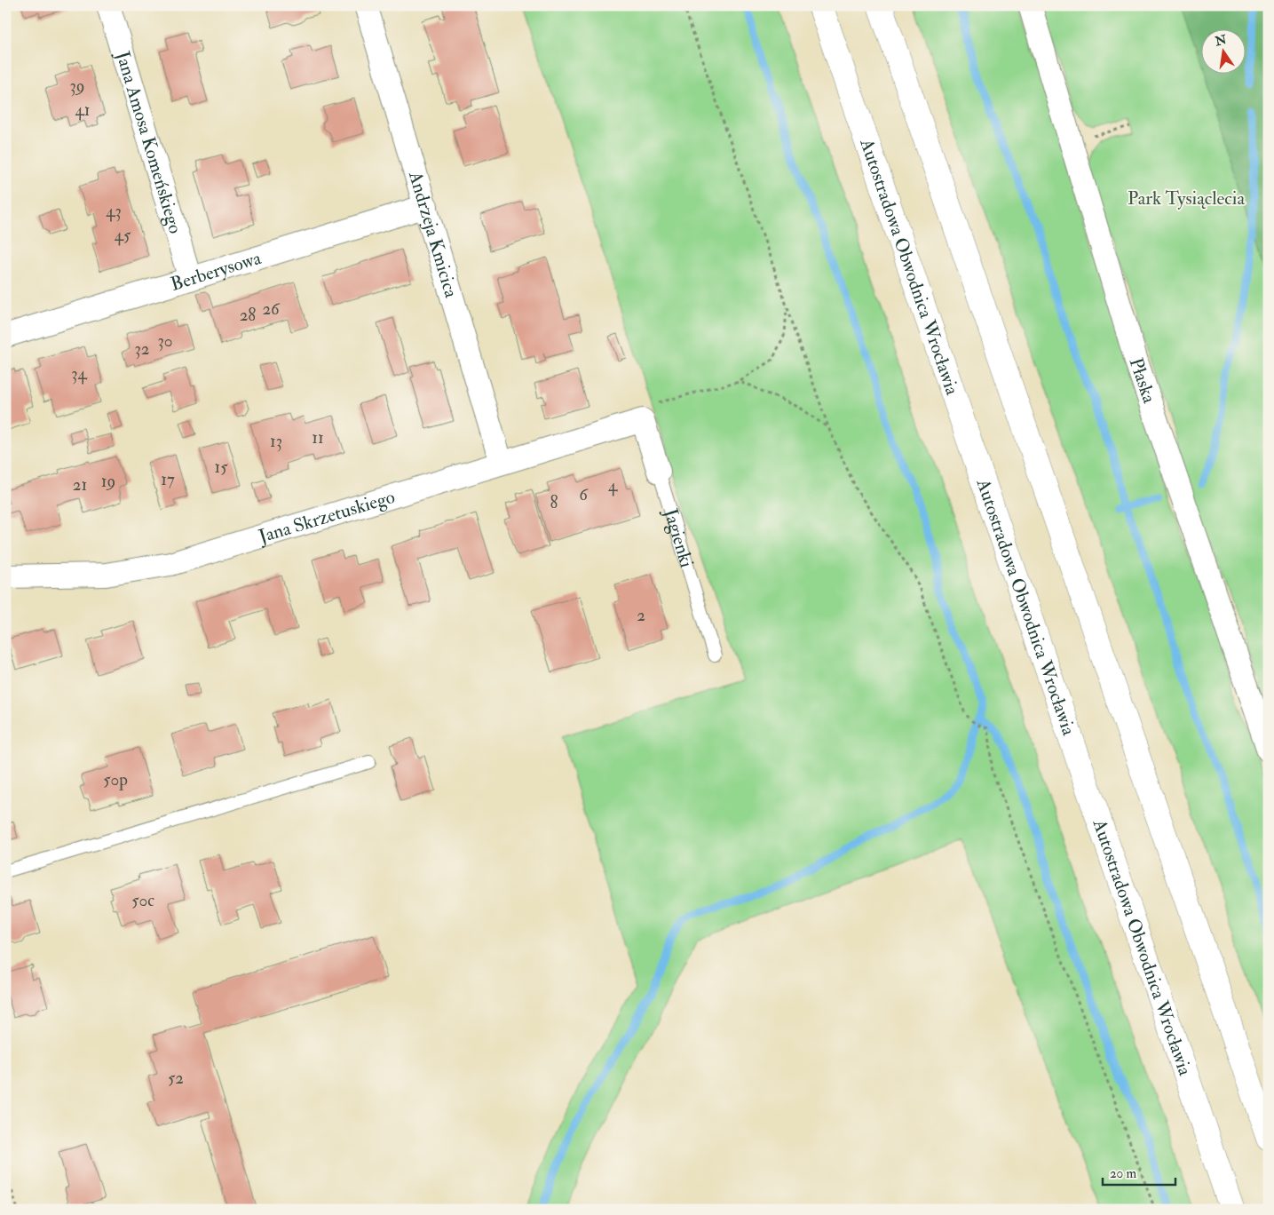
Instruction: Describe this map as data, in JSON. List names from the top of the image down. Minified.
{"streets":{"highway":["Autostradowa Obwodnica Wrocławia"],"street":["Jana Amosa Komeńskiego","Andrzeja Kmicica","Berberysowa","Płaska","Jana Skrzetuskiego","Jagienki"]},"crossings":[["Jana Amosa Komeńskiego","Berberysowa"],["Andrzeja Kmicica","Berberysowa"],["Andrzeja Kmicica","Jana Skrzetuskiego"],["Jana Skrzetuskiego","Jagienki"]],"parks":["Park Tysiąclecia"],"house_numbers":["39","41","43","45","26","28","30","32","34","11","13","15","17","19","21","4","6","8","2","50p","50c","52"],"scale_bar":"20 m","north":"top"}
